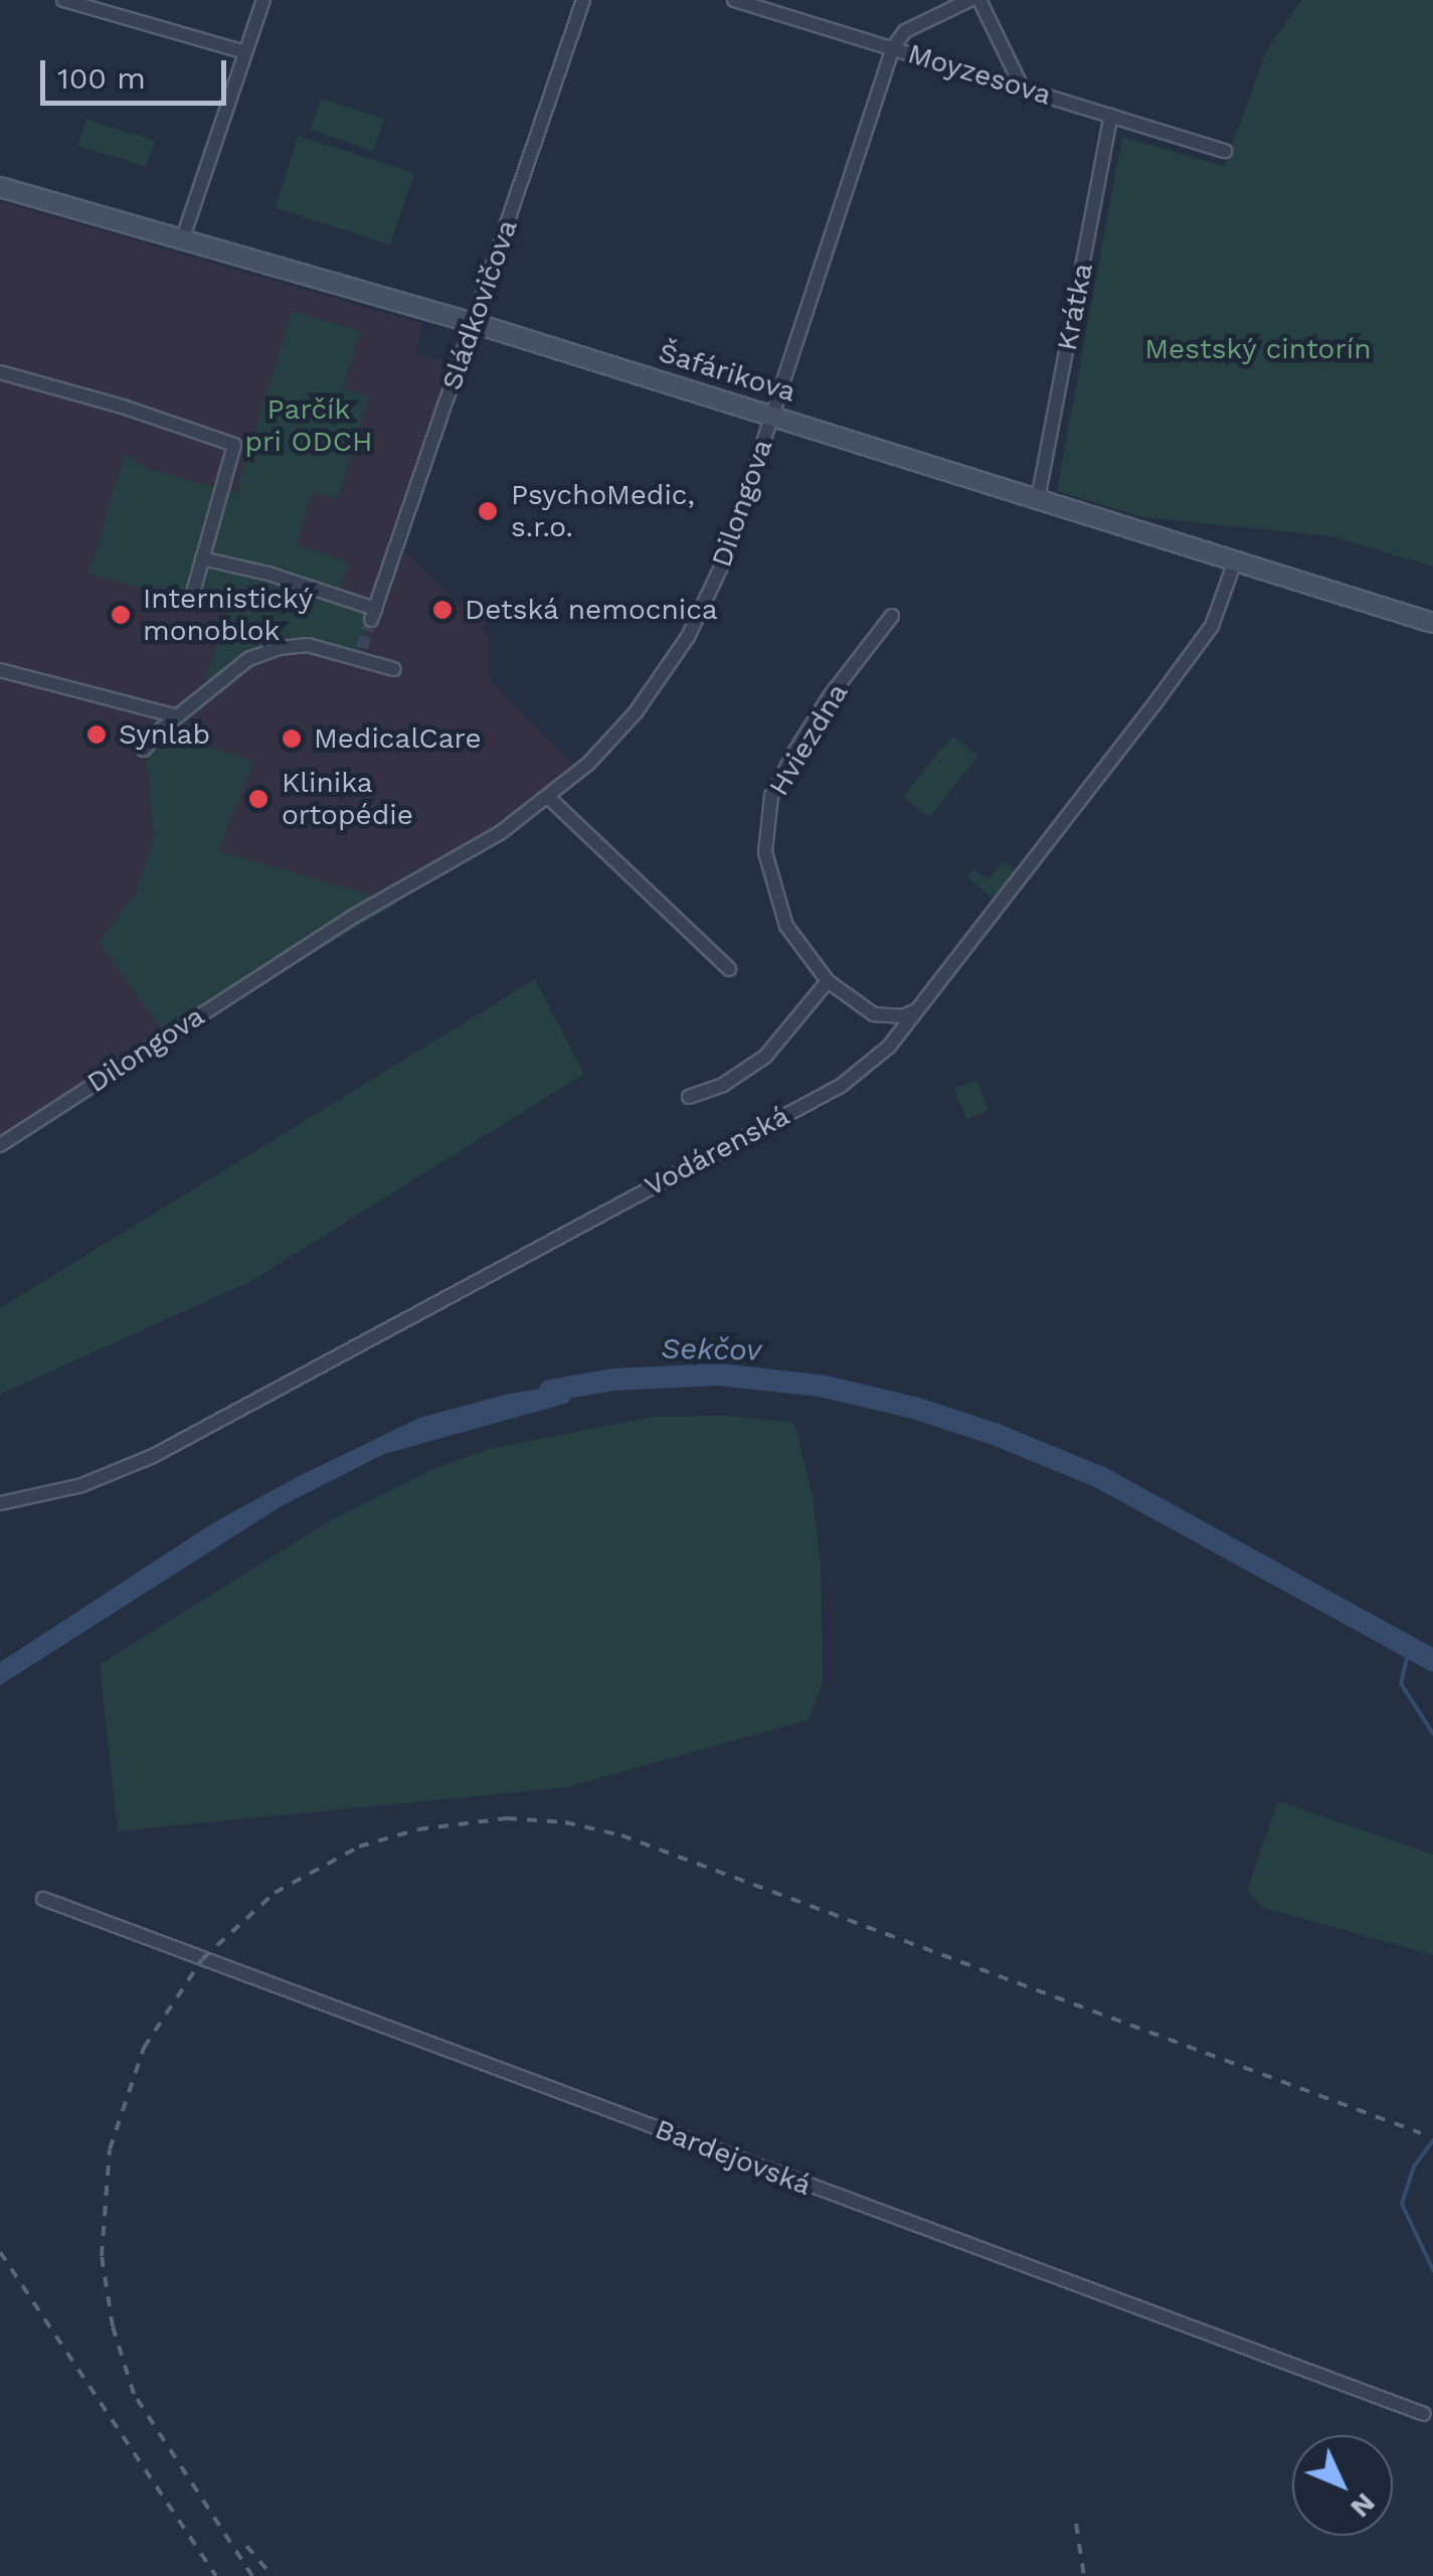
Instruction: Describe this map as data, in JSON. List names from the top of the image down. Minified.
{"streets":{"street":["Moyzesova","Sládkovičova","Krátka","Šafárikova","Dilongova","Hviezdna","Vodárenská","Bardejovská"]},"crossings":[["Moyzesova","Krátka"],["Moyzesova","Dilongova"],["Sládkovičova","Šafárikova"],["Krátka","Šafárikova"],["Šafárikova","Dilongova"],["Šafárikova","Vodárenská"],["Hviezdna","Vodárenská"]],"water":["Sekčov"],"parks":["Mestský cintorín","Parčík pri ODCH"],"places":["PsychoMedic, s.r.o.","Detská nemocnica","Internistický monoblok","Synlab","MedicalCare","Klinika ortopédie"],"scale_bar":"100 m","north":"bottom right"}
